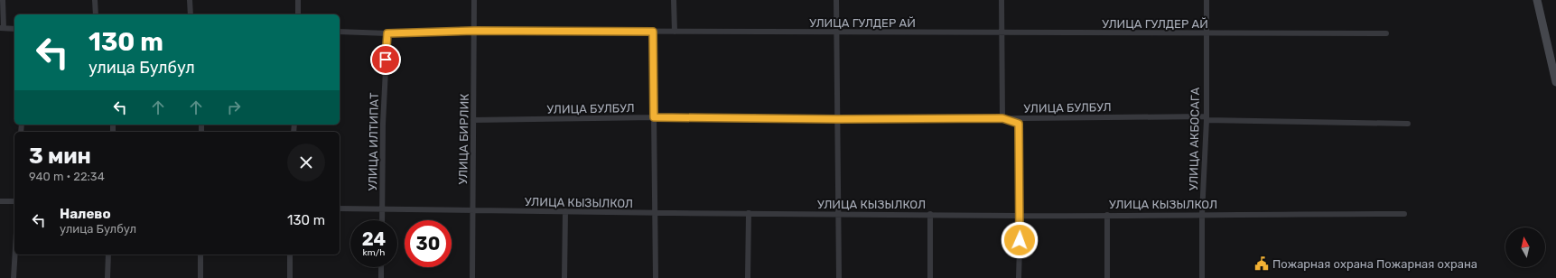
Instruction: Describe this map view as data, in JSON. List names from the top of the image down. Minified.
{"streets":{"street":["УЛИЦА ГУЛДЕР АЙ","УЛИЦА БУЛБУЛ","УЛИЦА БИРЛИК","УЛИЦА АКБОСАГА","УЛИЦА ИЛТИПАТ","УЛИЦА КЫЗЫЛКОЛ"]},"crossings":[["УЛИЦА ГУЛДЕР АЙ","УЛИЦА БИРЛИК"],["УЛИЦА ГУЛДЕР АЙ","УЛИЦА АКБОСАГА"],["УЛИЦА ГУЛДЕР АЙ","УЛИЦА ИЛТИПАТ"],["УЛИЦА БУЛБУЛ","УЛИЦА БИРЛИК"],["УЛИЦА БУЛБУЛ","УЛИЦА АКБОСАГА"],["УЛИЦА БИРЛИК","УЛИЦА КЫЗЫЛКОЛ"],["УЛИЦА АКБОСАГА","УЛИЦА КЫЗЫЛКОЛ"],["УЛИЦА ИЛТИПАТ","УЛИЦА КЫЗЫЛКОЛ"]],"places":{"public building":["Пожарная охрана Пожарная охрана"]},"north":"top","page":{"turn":["130 m","улица Булбул"],"heading":["3 мин","940 m · 22:34"],"list":[{"name":"Налево","note":"улица Булбул","value":"130 m"}],"speed":"24 km/h","limit":"30"}}
